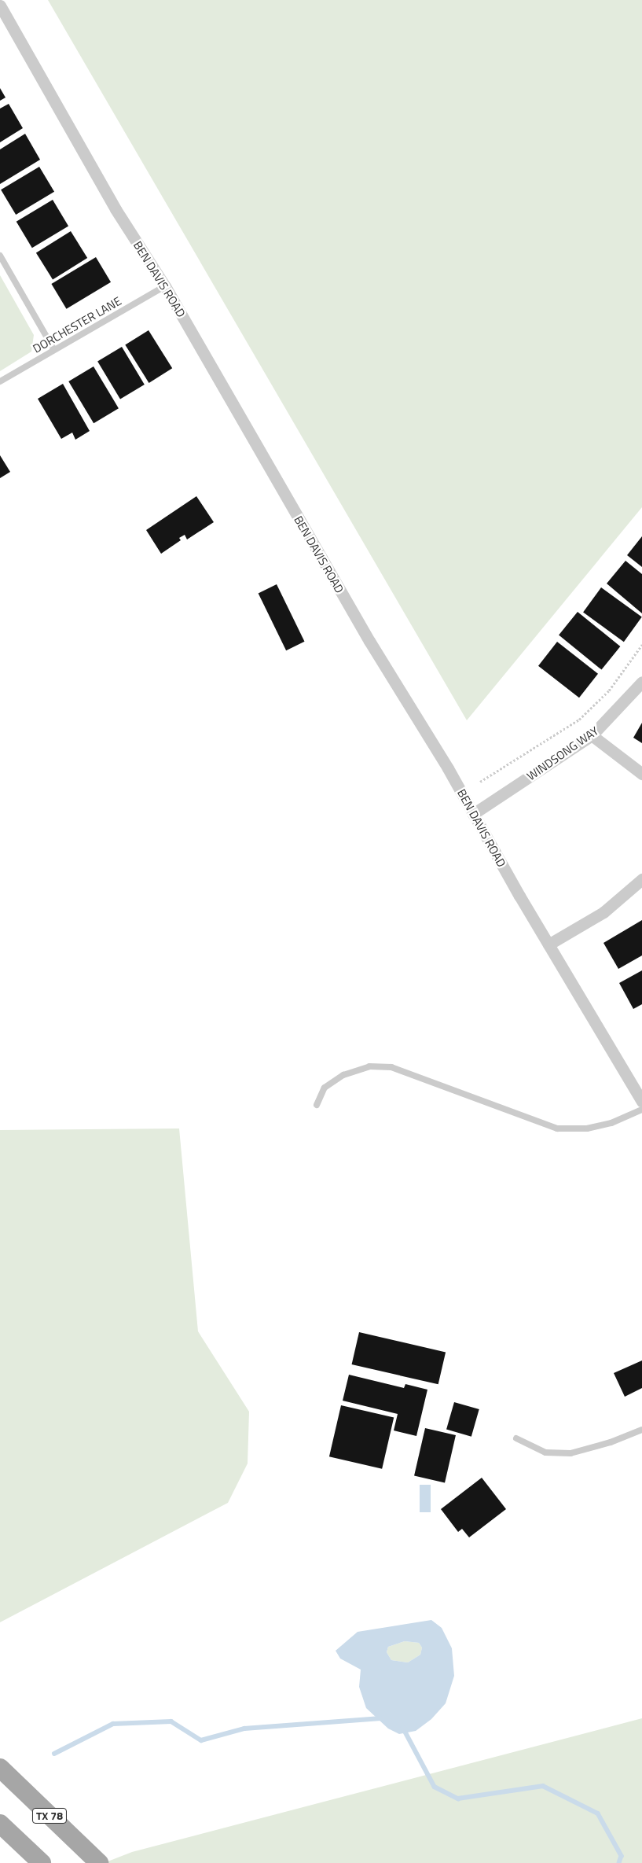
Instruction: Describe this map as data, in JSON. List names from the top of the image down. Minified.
{"streets":{"main road":["TX 78"],"street":["BEN DAVIS ROAD","WINDSONG WAY"],"lane":["DORCHESTER LANE"]},"crossings":[["BEN DAVIS ROAD","DORCHESTER LANE"],["BEN DAVIS ROAD","WINDSONG WAY"]]}
